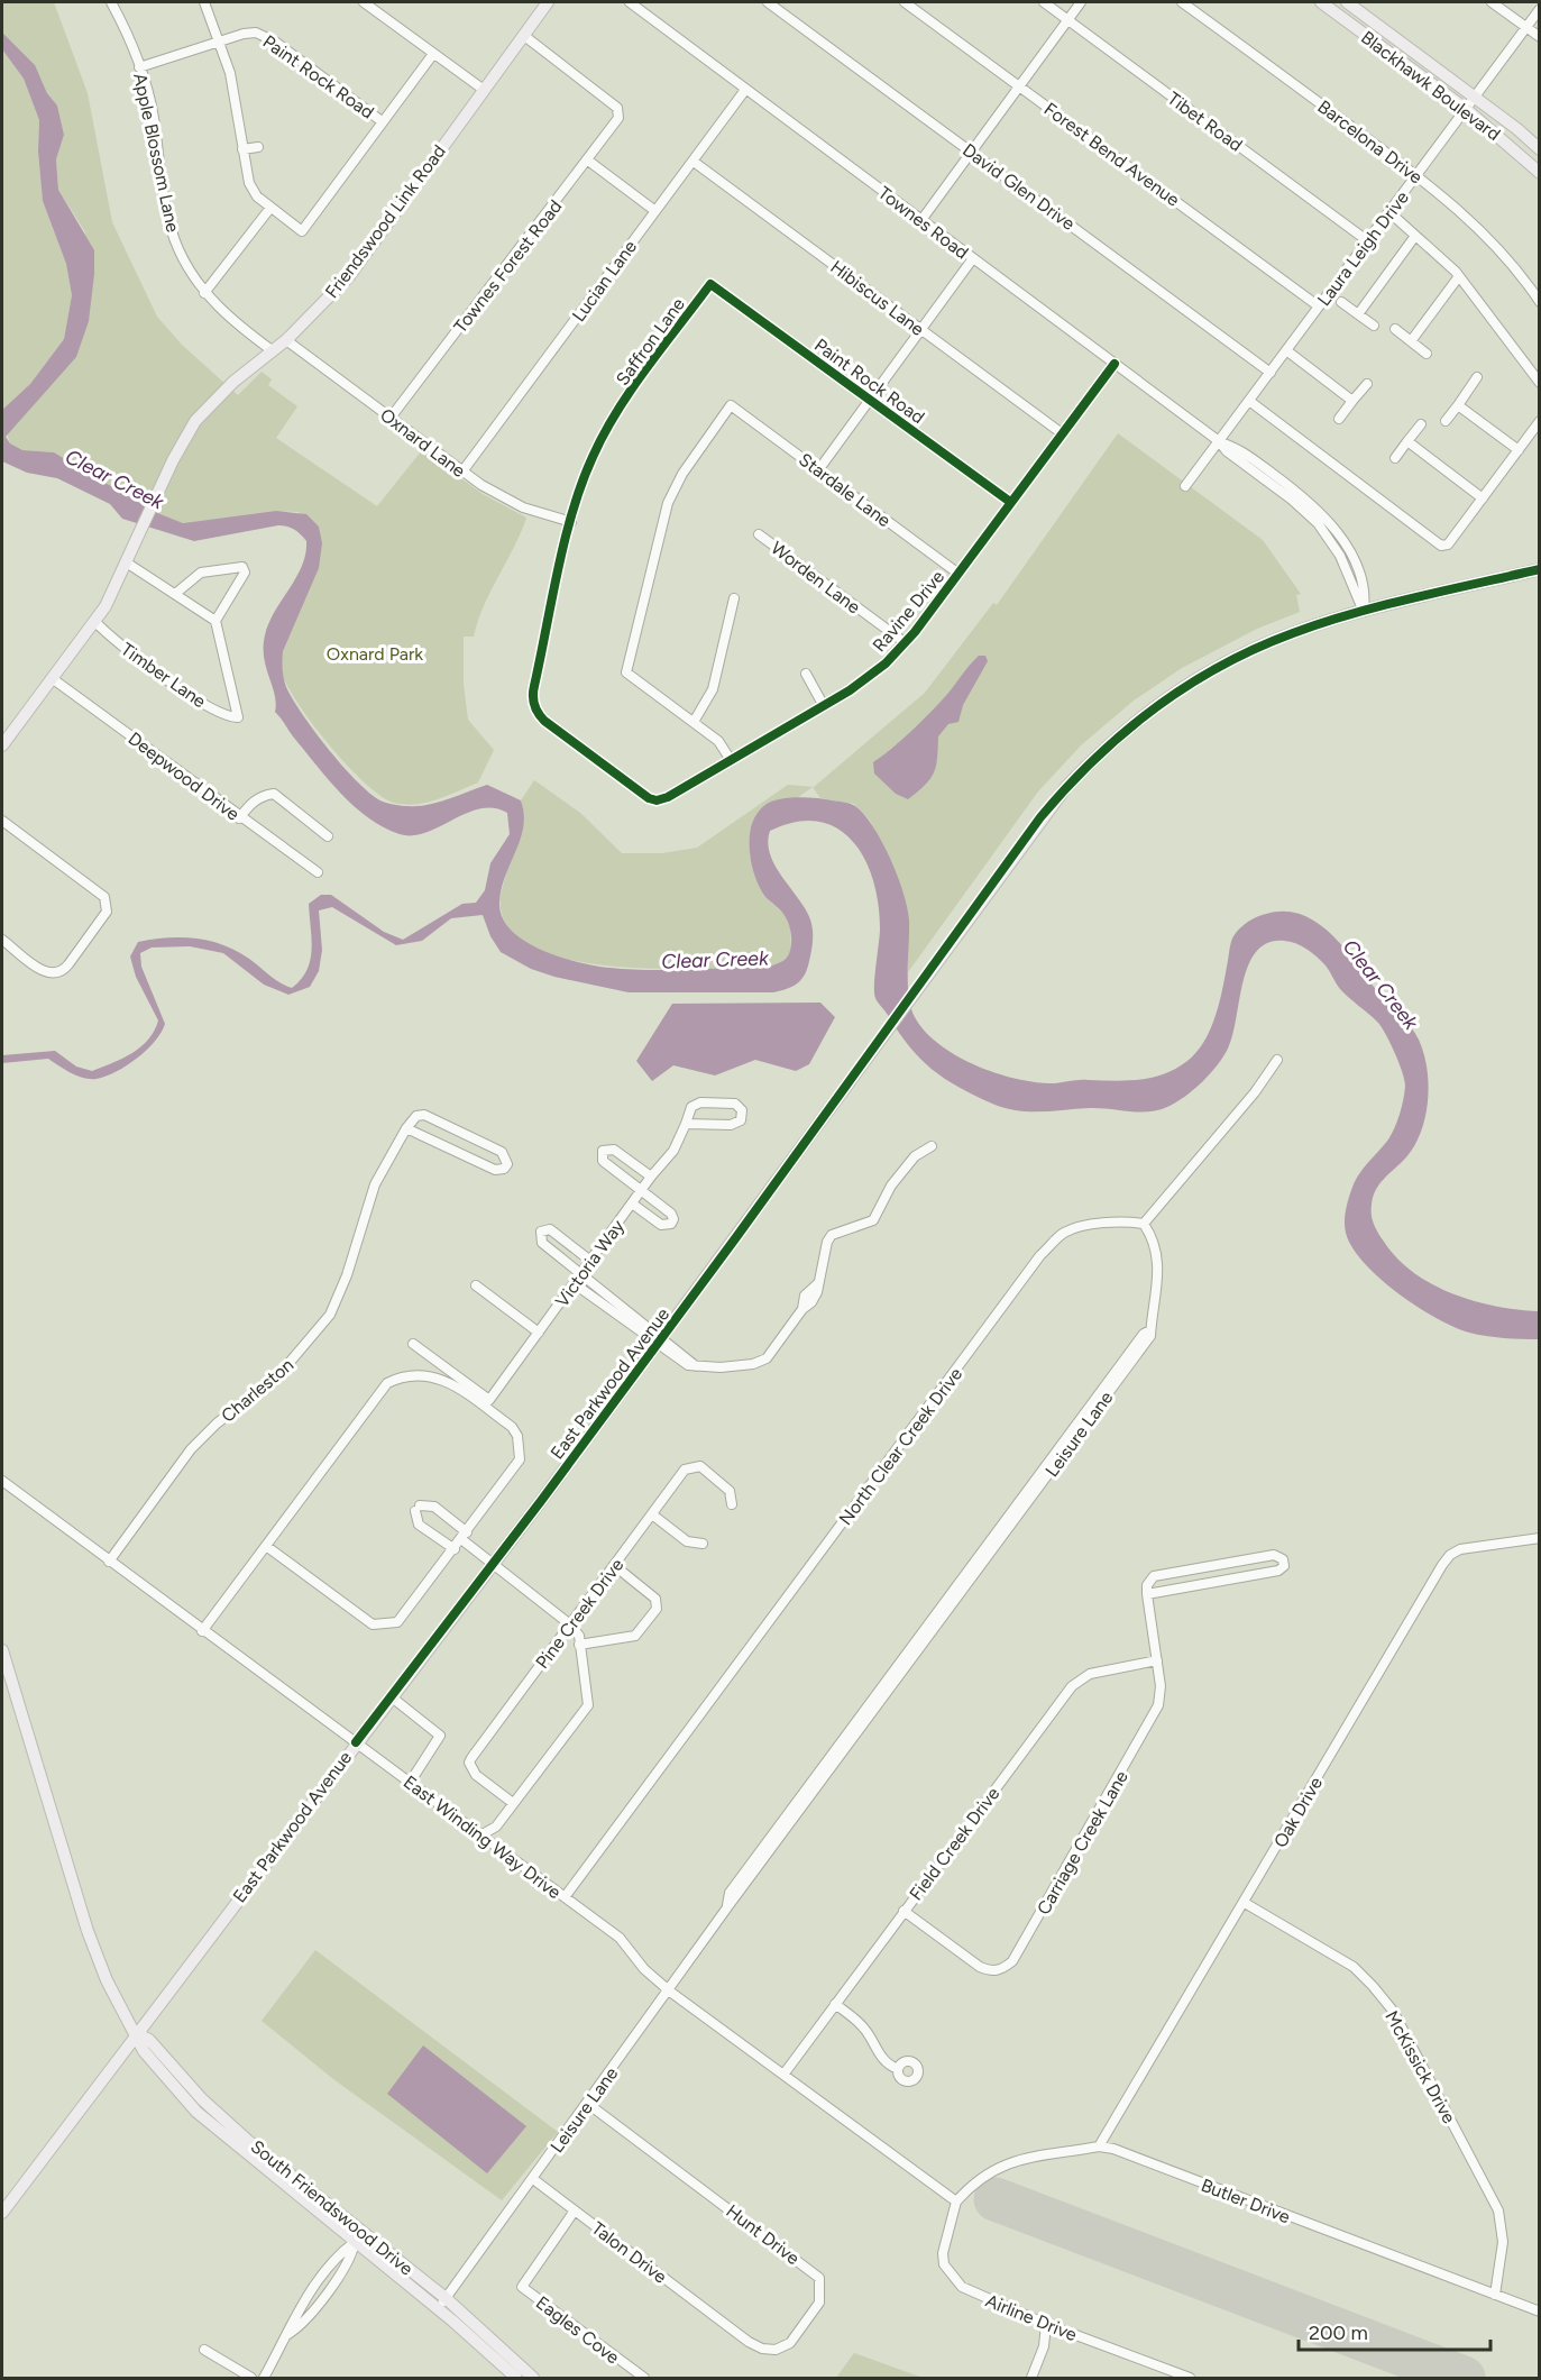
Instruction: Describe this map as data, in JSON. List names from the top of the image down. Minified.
{"streets":{"main road":["Blackhawk Boulevard","Friendswood Link Road","East Parkwood Avenue","South Friendswood Drive"],"street":["Paint Rock Road","Tibet Road","Barcelona Drive","Apple Blossom Lane","Forest Bend Avenue","David Glen Drive","Townes Road","Laura Leigh Drive","Townes Forest Road","Lucian Lane","Hibiscus Lane","Saffron Lane","Oxnard Lane","Stardale Lane","Worden Lane","Ravine Drive","Timber Lane","Deepwood Drive","Victoria Way","Charleston","Leisure Lane","North Clear Creek Drive","Pine Creek Drive","Oak Drive","East Winding Way Drive","Carriage Creek Lane","Field Creek Drive","McKissick Drive","Butler Drive","Hunt Drive","Talon Drive","Airline Drive","Eagles Cove"]},"crossings":[["Paint Rock Road","Apple Blossom Lane"],["Paint Rock Road","Saffron Lane"],["Paint Rock Road","Ravine Drive"],["Blackhawk Boulevard","Laura Leigh Drive"],["Tibet Road","Laura Leigh Drive"],["Barcelona Drive","Laura Leigh Drive"],["Apple Blossom Lane","Friendswood Link Road"],["Forest Bend Avenue","Laura Leigh Drive"],["David Glen Drive","Laura Leigh Drive"],["Friendswood Link Road","Townes Forest Road"],["Friendswood Link Road","Oxnard Lane"],["Friendswood Link Road","Timber Lane"],["Friendswood Link Road","Deepwood Drive"],["Townes Road","Laura Leigh Drive"],["Townes Road","Lucian Lane"],["Townes Road","Ravine Drive"],["Townes Road","East Parkwood Avenue"],["Townes Forest Road","Oxnard Lane"],["Lucian Lane","Hibiscus Lane"],["Lucian Lane","Oxnard Lane"],["Hibiscus Lane","Ravine Drive"],["Saffron Lane","Oxnard Lane"],["Saffron Lane","Ravine Drive"],["Stardale Lane","Ravine Drive"],["Worden Lane","Ravine Drive"],["East Parkwood Avenue","East Winding Way Drive"],["East Parkwood Avenue","South Friendswood Drive"],["Charleston","East Winding Way Drive"],["Leisure Lane","North Clear Creek Drive"],["Leisure Lane","East Winding Way Drive"],["Leisure Lane","South Friendswood Drive"],["Leisure Lane","Hunt Drive"],["Leisure Lane","Talon Drive"],["North Clear Creek Drive","East Winding Way Drive"],["Oak Drive","McKissick Drive"],["Oak Drive","Butler Drive"],["East Winding Way Drive","Field Creek Drive"],["East Winding Way Drive","Butler Drive"],["East Winding Way Drive","Airline Drive"],["Carriage Creek Lane","Field Creek Drive"],["McKissick Drive","Butler Drive"],["Butler Drive","Airline Drive"],["Hunt Drive","Talon Drive"],["Talon Drive","Eagles Cove"]],"water":["Clear Creek"],"parks":["Oxnard Park"],"scale_bar":"200 m"}
